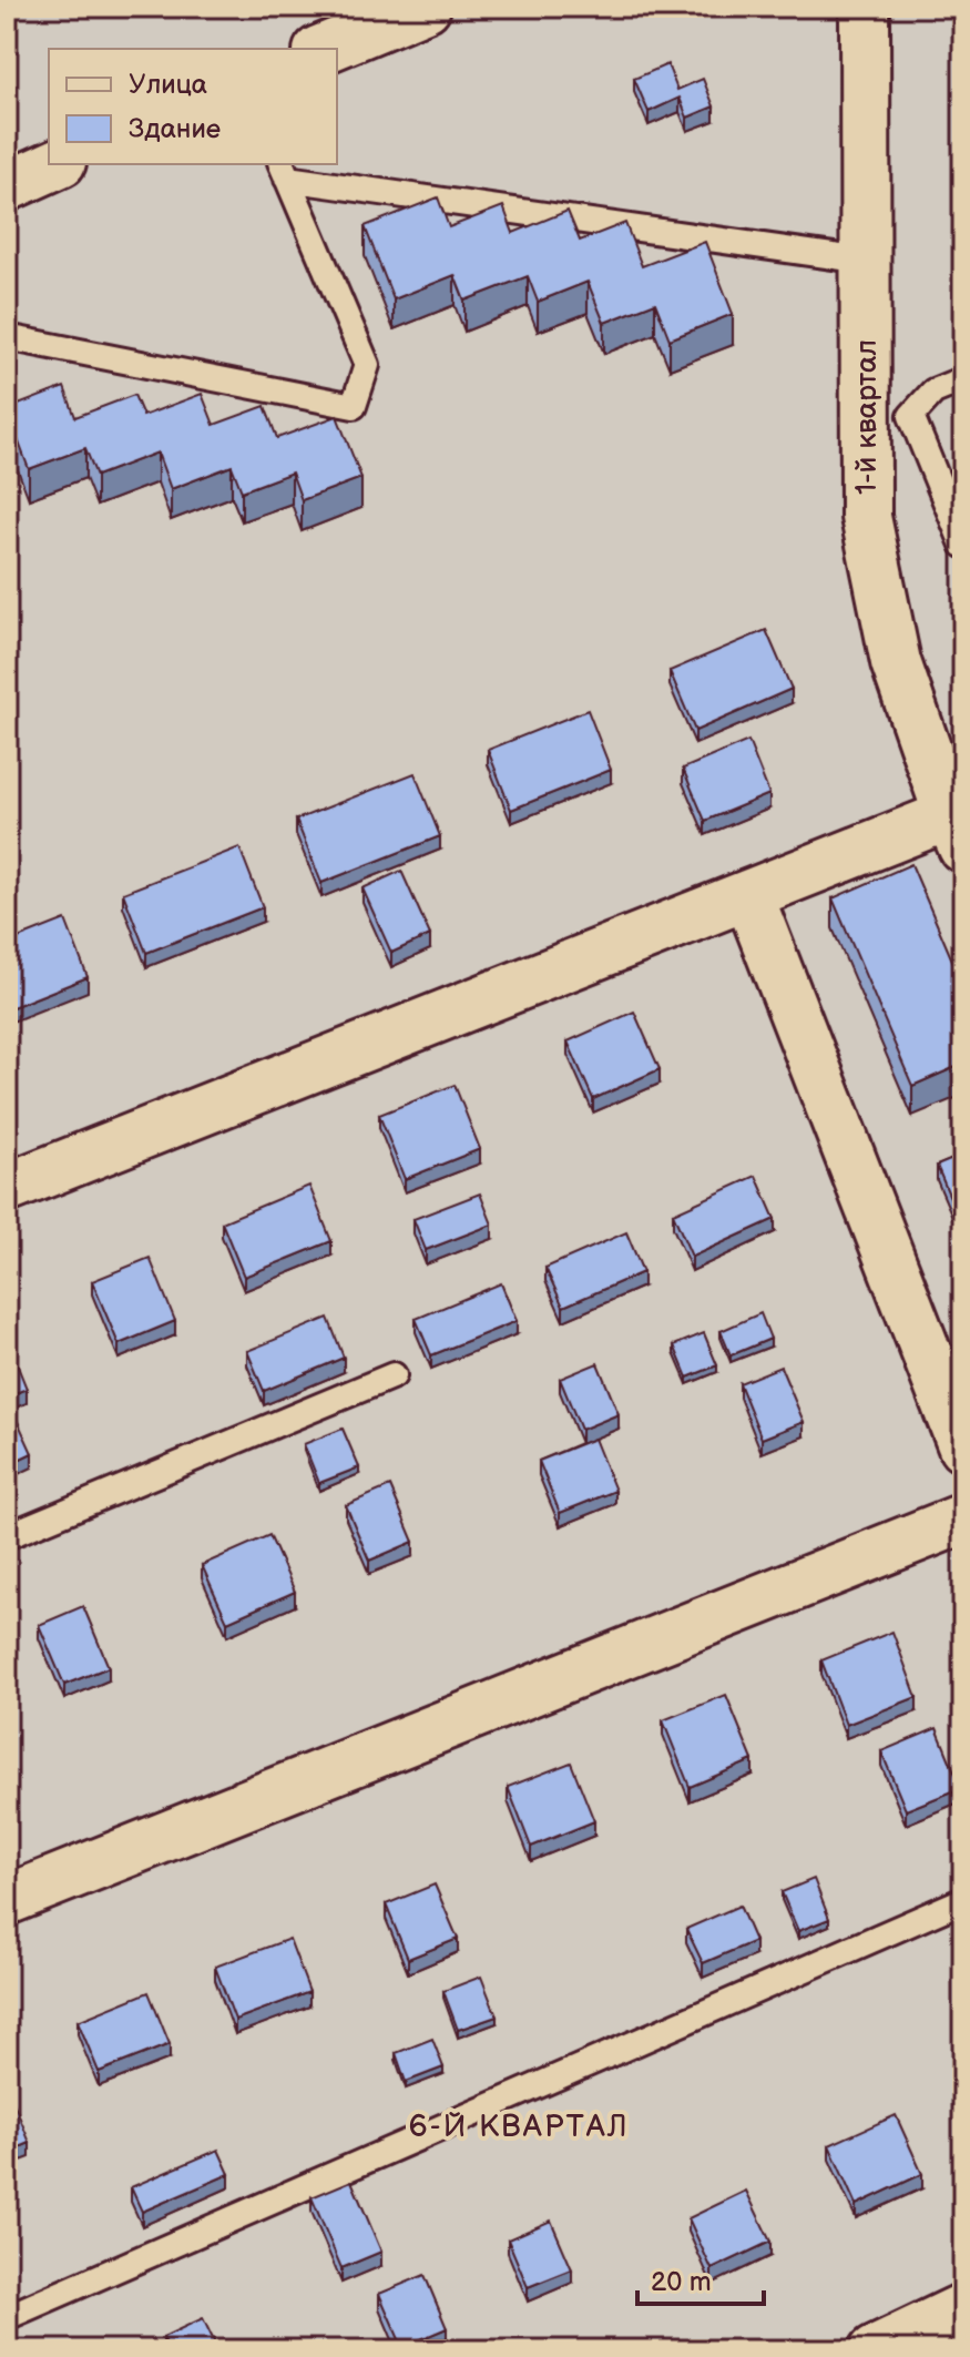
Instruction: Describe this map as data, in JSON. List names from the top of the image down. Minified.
{"streets":{"street":["1-й квартал"]},"districts":["6-Й КВАРТАЛ"],"legend":["Улица","Здание"],"scale_bar":"20 m"}
